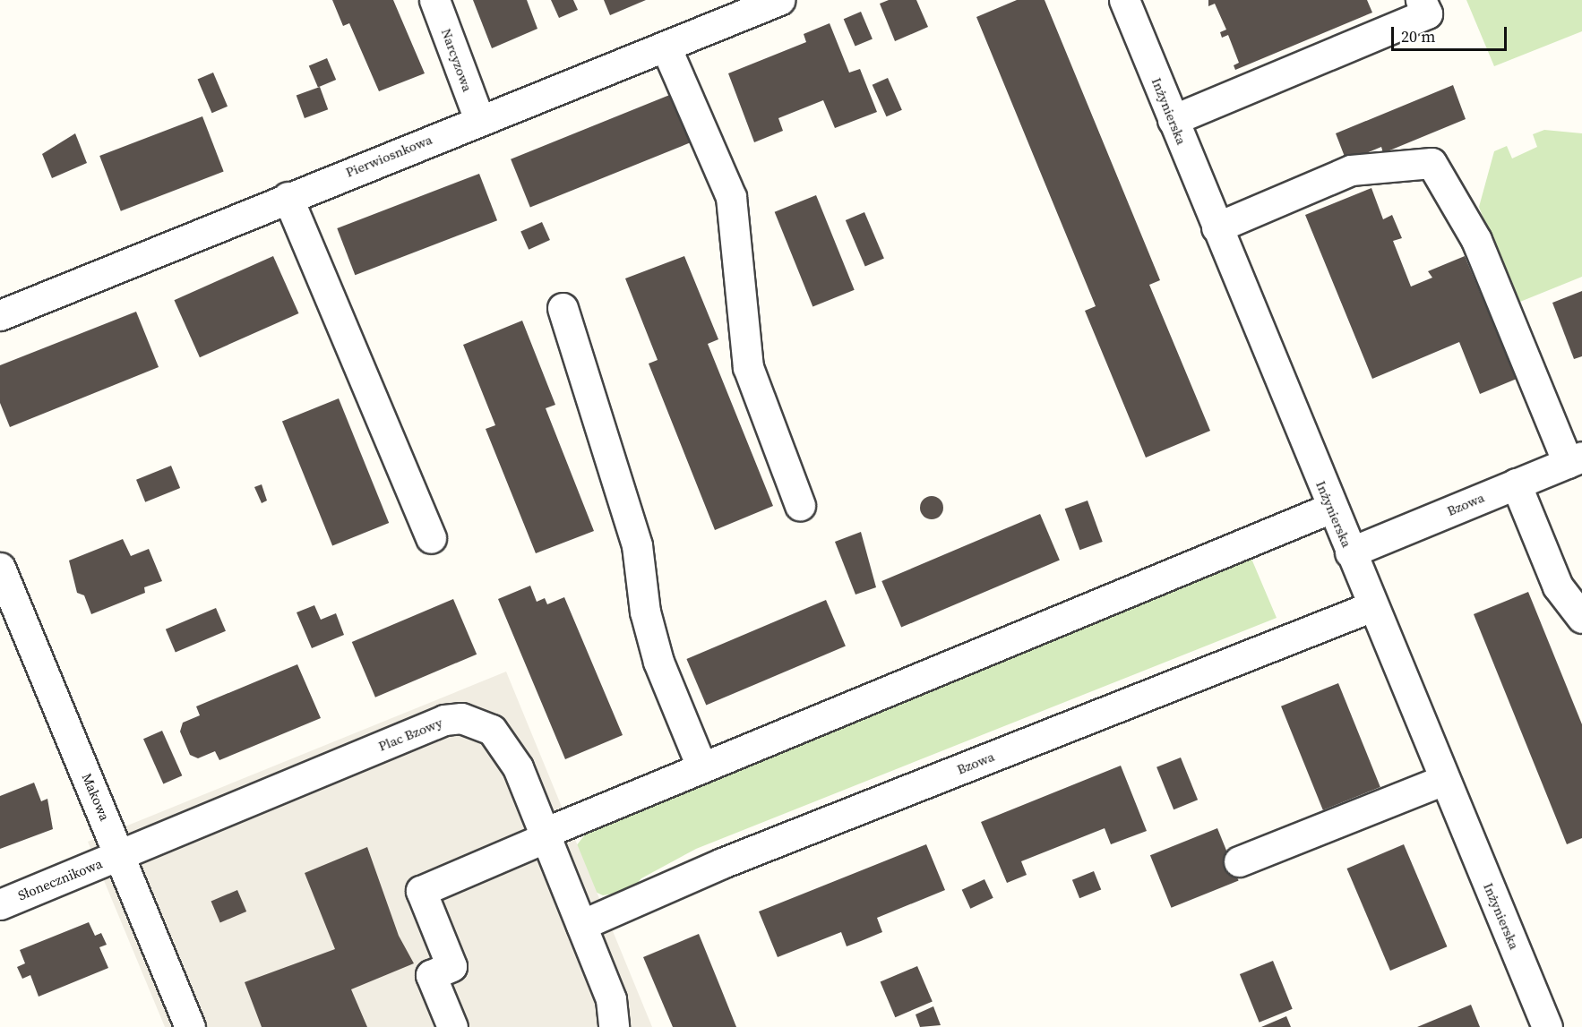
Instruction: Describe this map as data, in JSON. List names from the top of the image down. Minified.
{"streets":{"street":["Narcyzowa","Inżynierska","Pierwiosnkowa","Bzowa","Plac Bzowy","Makowa","Słonecznikowa"]},"crossings":[["Narcyzowa","Pierwiosnkowa"],["Inżynierska","Bzowa"],["Bzowa","Plac Bzowy"],["Plac Bzowy","Makowa"],["Plac Bzowy","Słonecznikowa"],["Makowa","Słonecznikowa"]],"scale_bar":"20 m"}
